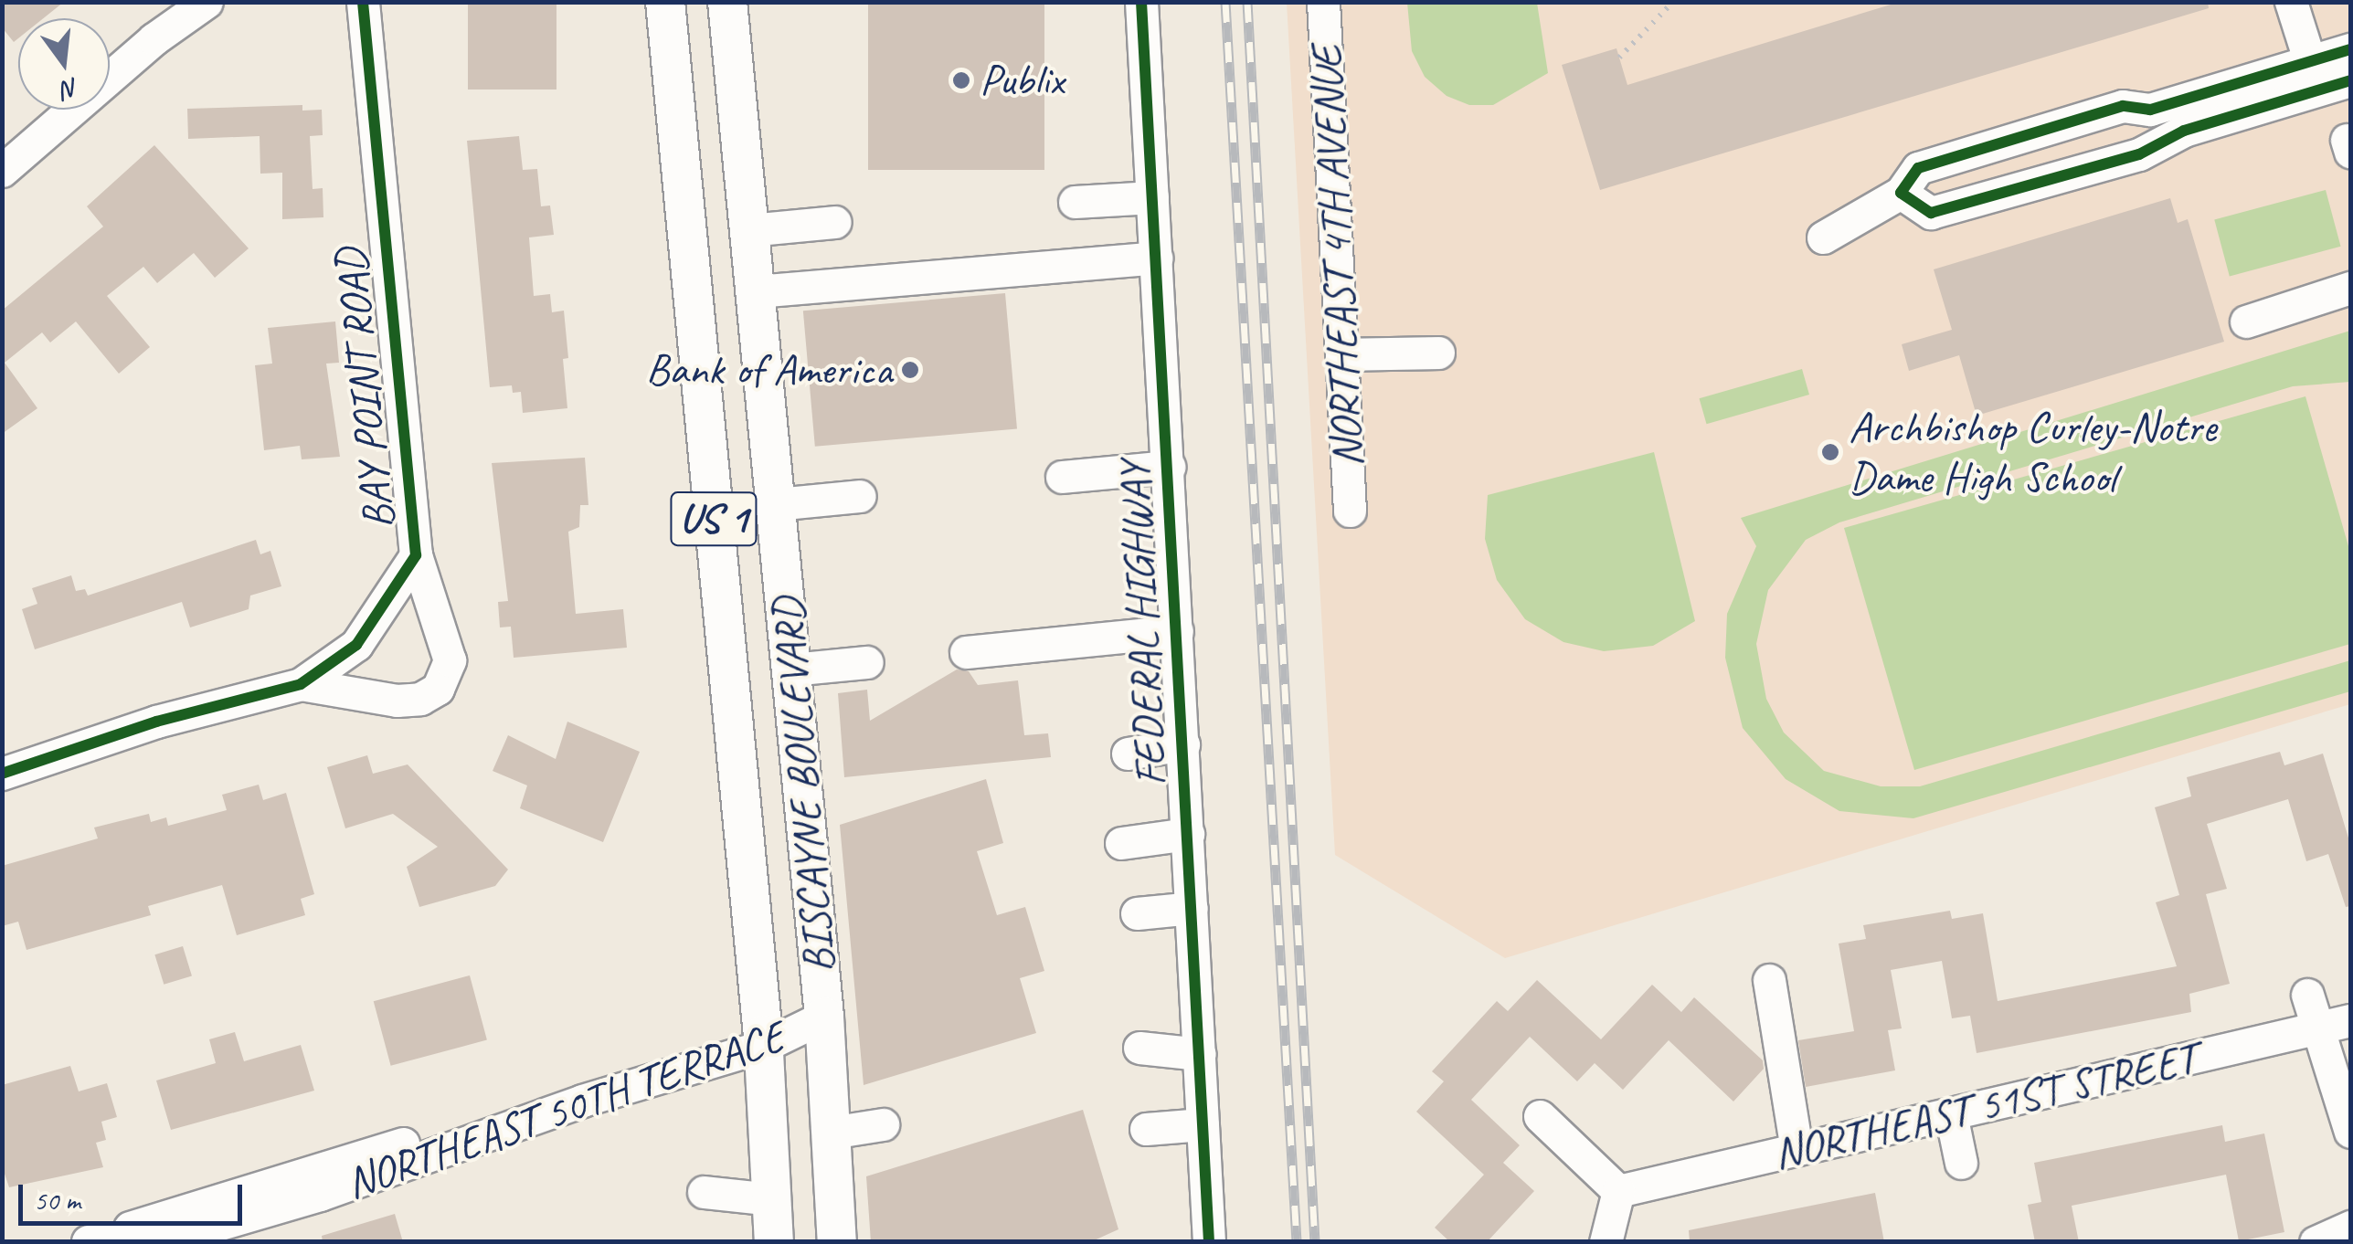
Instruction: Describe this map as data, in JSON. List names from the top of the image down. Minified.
{"streets":{"main road":["US 1","BISCAYNE BOULEVARD"],"street":["NORTHEAST 4TH AVENUE","BAY POINT ROAD","FEDERAL HIGHWAY","NORTHEAST 51ST STREET","NORTHEAST 50TH TERRACE"]},"crossings":[["BISCAYNE BOULEVARD","NORTHEAST 50TH TERRACE"]],"places":["Publix","Bank of America","Archbishop Curley-Notre Dame High School"],"scale_bar":"50 m","north":"bottom"}
